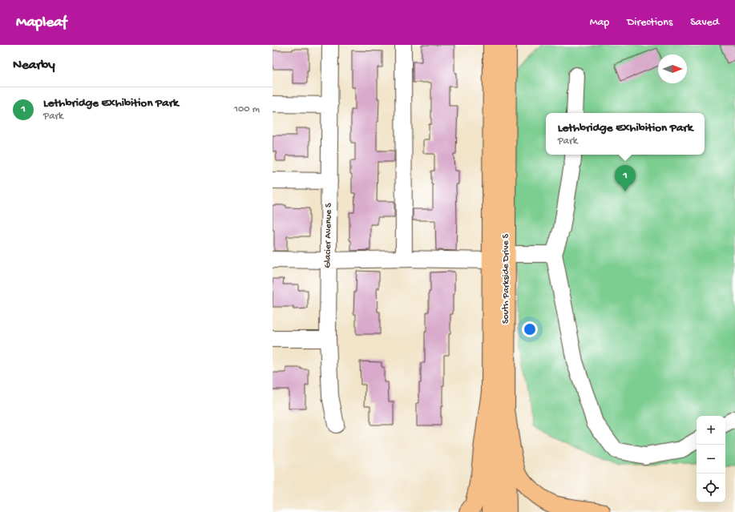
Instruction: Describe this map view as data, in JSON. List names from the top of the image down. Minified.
{"streets":{"main road":["South Parkside Drive S"],"street":["Glacier Avenue S"]},"north":"right","page":{"header":"Mapleaf","nav":["Map","Directions","Saved"],"heading":"Nearby","list":[{"mark":"1","name":"Lethbridge Exhibition Park","note":"Park","value":"100 m"}],"popup":["Lethbridge Exhibition Park","Park"],"pins":"1","map_buttons":["+","−"]}}
